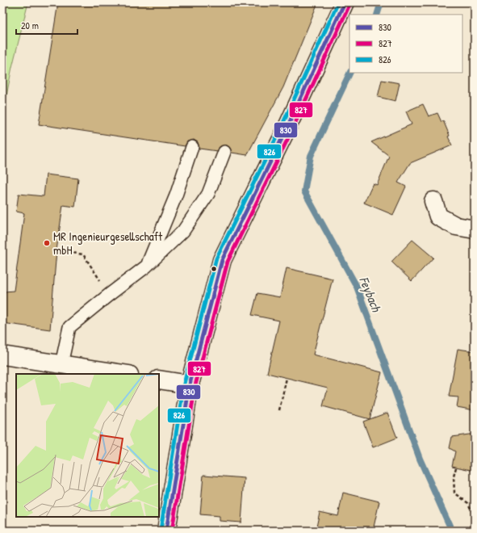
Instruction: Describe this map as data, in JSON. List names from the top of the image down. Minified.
{"water":["Feybach"],"places":["MR Ingenieurgesellschaft mbH"],"lines":["transit line 830","transit line 826","transit line 827"],"legend":["830","827","826"],"scale_bar":"20 m"}
